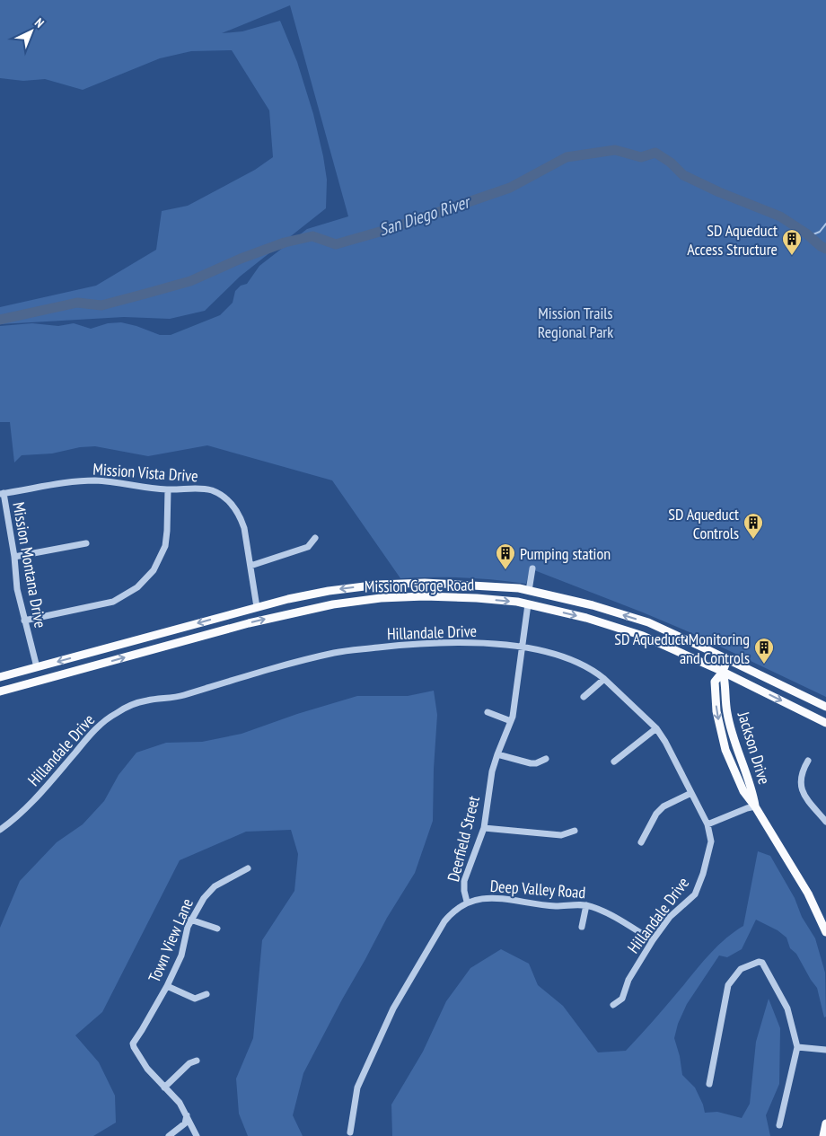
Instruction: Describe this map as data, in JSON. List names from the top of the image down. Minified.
{"streets":{"main road":["Mission Gorge Road","Jackson Drive"],"street":["Mission Vista Drive","Mission Montana Drive","Hillandale Drive","Deerfield Street","Deep Valley Road","Town View Lane"]},"crossings":[["Mission Vista Drive","Mission Montana Drive"],["Mission Vista Drive","Mission Gorge Road"],["Mission Montana Drive","Mission Gorge Road"],["Mission Gorge Road","Jackson Drive"],["Mission Gorge Road","Deerfield Street"],["Hillandale Drive","Deerfield Street"],["Hillandale Drive","Deep Valley Road"],["Deerfield Street","Deep Valley Road"]],"water":["San Diego River"],"parks":["Mission Trails Regional Park"],"places":{"building":["SD Aqueduct Access Structure","SD Aqueduct Controls","Pumping station","SD Aqueduct Monitoring and Controls"]},"north":"top right"}
